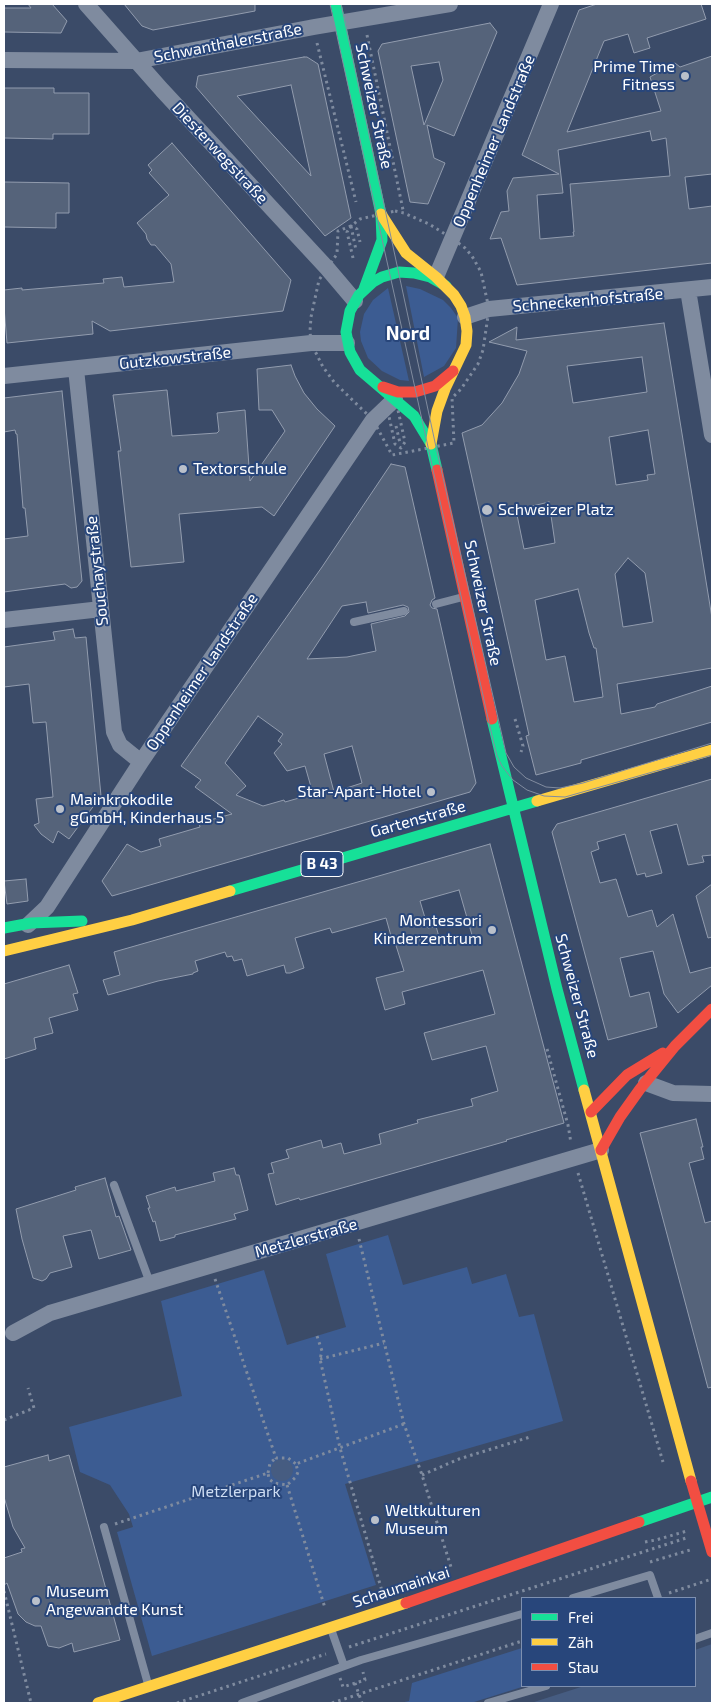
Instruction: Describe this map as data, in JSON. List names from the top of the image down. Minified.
{"streets":{"main road":["Schweizer Straße","Gartenstraße","B 43","Schaumainkai"],"street":["Schwanthalerstraße","Oppenheimer Landstraße","Diesterwegstraße","Schneckenhofstraße","Gutzkowstraße","Souchaystraße","Metzlerstraße"]},"crossings":[["Schwanthalerstraße","Schweizer Straße"],["Schwanthalerstraße","Diesterwegstraße"],["Schweizer Straße","Gartenstraße"],["Schweizer Straße","Metzlerstraße"],["Schweizer Straße","Schaumainkai"],["Oppenheimer Landstraße","Diesterwegstraße"],["Oppenheimer Landstraße","Schneckenhofstraße"],["Oppenheimer Landstraße","Gutzkowstraße"],["Oppenheimer Landstraße","Souchaystraße"],["Oppenheimer Landstraße","Gartenstraße"],["Diesterwegstraße","Schneckenhofstraße"],["Diesterwegstraße","Gutzkowstraße"],["Schneckenhofstraße","Gutzkowstraße"],["Gutzkowstraße","Souchaystraße"]],"districts":["Nord"],"parks":["Metzlerpark"],"places":["Prime Time Fitness","Textorschule","Schweizer Platz","Star-Apart-Hotel","Mainkrokodile gGmbH, Kinderhaus 5","Montessori Kinderzentrum","Weltkulturen Museum","Museum Angewandte Kunst"],"legend":["Frei","Zäh","Stau"]}
